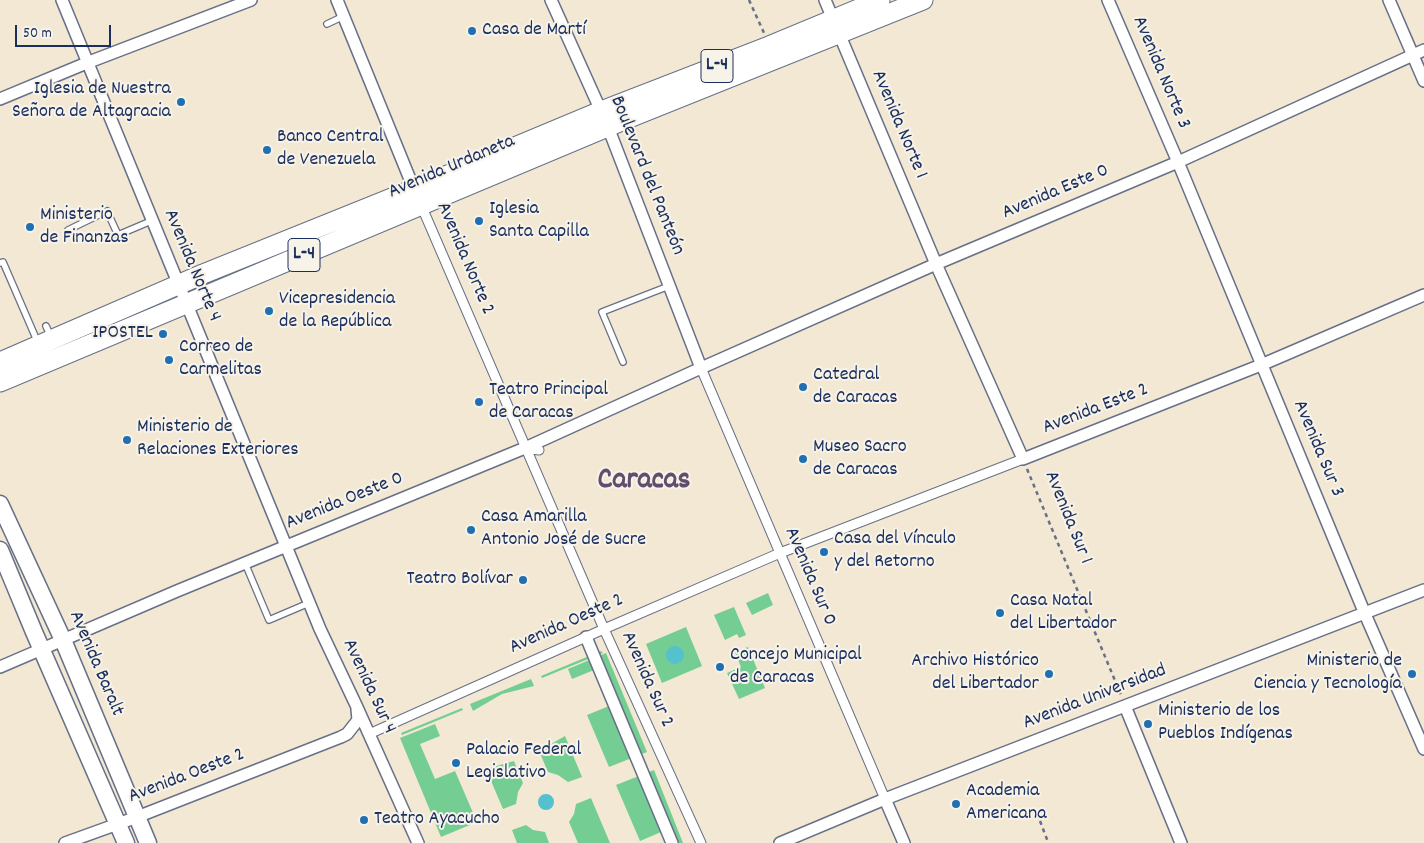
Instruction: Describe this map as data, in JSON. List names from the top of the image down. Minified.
{"streets":{"main road":["L-4","Avenida Urdaneta","Avenida Baralt"],"street":["Avenida Norte 3","Avenida Norte 1","Boulevard del Panteón","Avenida Este 0","Avenida Norte 2","Avenida Norte 4","Avenida Este 2","Avenida Sur 3","Avenida Oeste 0","Avenida Sur 1","Avenida Sur 0","Avenida Oeste 2","Avenida Sur 2","Avenida Sur 4","Avenida Universidad"]},"crossings":[["Avenida Norte 3","Avenida Este 0"],["Avenida Norte 3","Avenida Sur 3"],["Avenida Norte 1","Avenida Urdaneta"],["Avenida Norte 1","Avenida Este 0"],["Avenida Norte 1","Avenida Sur 1"],["Avenida Urdaneta","Boulevard del Panteón"],["Avenida Urdaneta","Avenida Norte 2"],["Avenida Urdaneta","Avenida Norte 4"],["Boulevard del Panteón","Avenida Este 0"],["Boulevard del Panteón","Avenida Oeste 0"],["Boulevard del Panteón","Avenida Sur 0"],["Avenida Este 0","Avenida Sur 3"],["Avenida Este 0","Avenida Oeste 0"],["Avenida Este 0","Avenida Sur 1"],["Avenida Este 0","Avenida Sur 0"],["Avenida Norte 2","Avenida Oeste 0"],["Avenida Norte 2","Avenida Sur 2"],["Avenida Norte 4","Avenida Oeste 0"],["Avenida Norte 4","Avenida Sur 4"],["Avenida Este 2","Avenida Sur 3"],["Avenida Este 2","Avenida Sur 1"],["Avenida Este 2","Avenida Sur 0"],["Avenida Este 2","Avenida Oeste 2"],["Avenida Sur 3","Avenida Universidad"],["Avenida Oeste 0","Avenida Sur 0"],["Avenida Oeste 0","Avenida Baralt"],["Avenida Oeste 0","Avenida Sur 2"],["Avenida Oeste 0","Avenida Sur 4"],["Avenida Sur 1","Avenida Universidad"],["Avenida Sur 0","Avenida Oeste 2"],["Avenida Sur 0","Avenida Universidad"],["Avenida Oeste 2","Avenida Baralt"],["Avenida Oeste 2","Avenida Sur 2"],["Avenida Oeste 2","Avenida Sur 4"]],"districts":["Caracas"],"places":["Casa de Martí","Iglesia de Nuestra Señora de Altagracia","Banco Central de Venezuela","Iglesia Santa Capilla","Ministerio de Finanzas","Vicepresidencia de la República","IPOSTEL","Correo de Carmelitas","Catedral de Caracas","Teatro Principal de Caracas","Ministerio de Relaciones Exteriores","Museo Sacro de Caracas","Casa Amarilla Antonio José de Sucre","Casa del Vínculo y del Retorno","Teatro Bolívar","Casa Natal del Libertador","Concejo Municipal de Caracas","Archivo Histórico del Libertador","Ministerio de Ciencia y Tecnología","Ministerio de los Pueblos Indígenas","Palacio Federal Legislativo","Academia Americana","Teatro Ayacucho"],"scale_bar":"50 m"}
